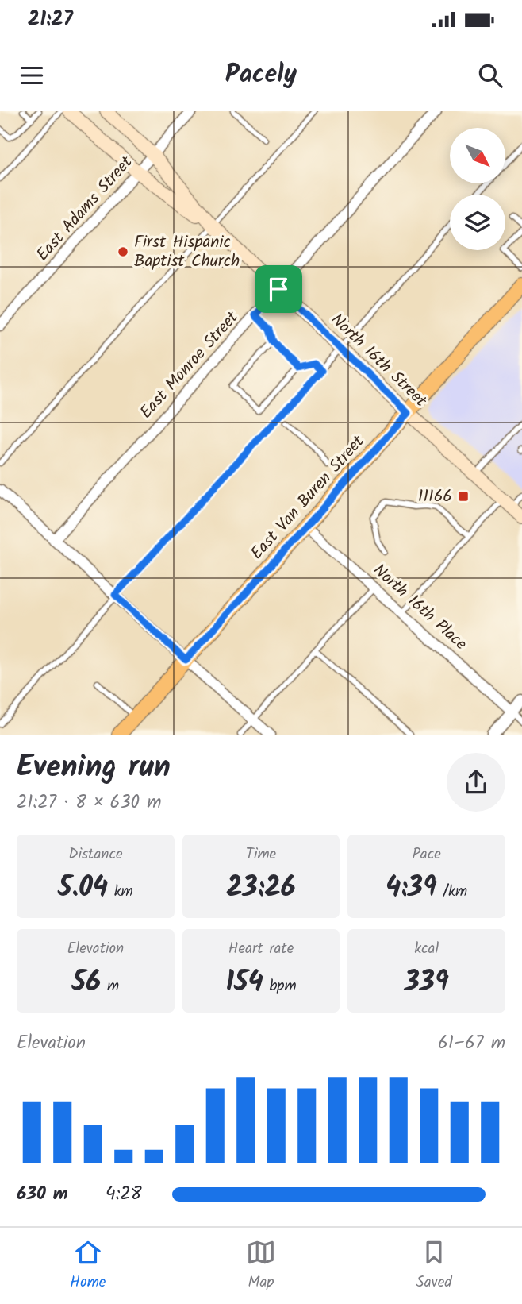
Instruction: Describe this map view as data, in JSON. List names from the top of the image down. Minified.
{"streets":{"main road":["North 16th Street","East Van Buren Street"],"street":["East Adams Street","East Monroe Street","North 16th Place"]},"crossings":[["East Adams Street","North 16th Street"],["North 16th Street","East Monroe Street"],["North 16th Street","East Van Buren Street"],["East Van Buren Street","North 16th Place"]],"places":{"other":["First Hispanic Baptist Church"],"transit":["11166"]},"north":"bottom right","page":{"status":"21:27","header":"Pacely","heading":["Evening run","21:27 · 8 × 630 m"],"stats":[["Distance","5.04 km"],["Time","23:26"],["Pace","4:39 /km"],["Elevation","56 m"],["Heart rate","154 bpm"],["kcal","339"]],"chart":["Elevation","61–67 m"],"list":[{"name":"630 m","note":"4:28"}],"tabs":["Home","Map","Saved"]}}
